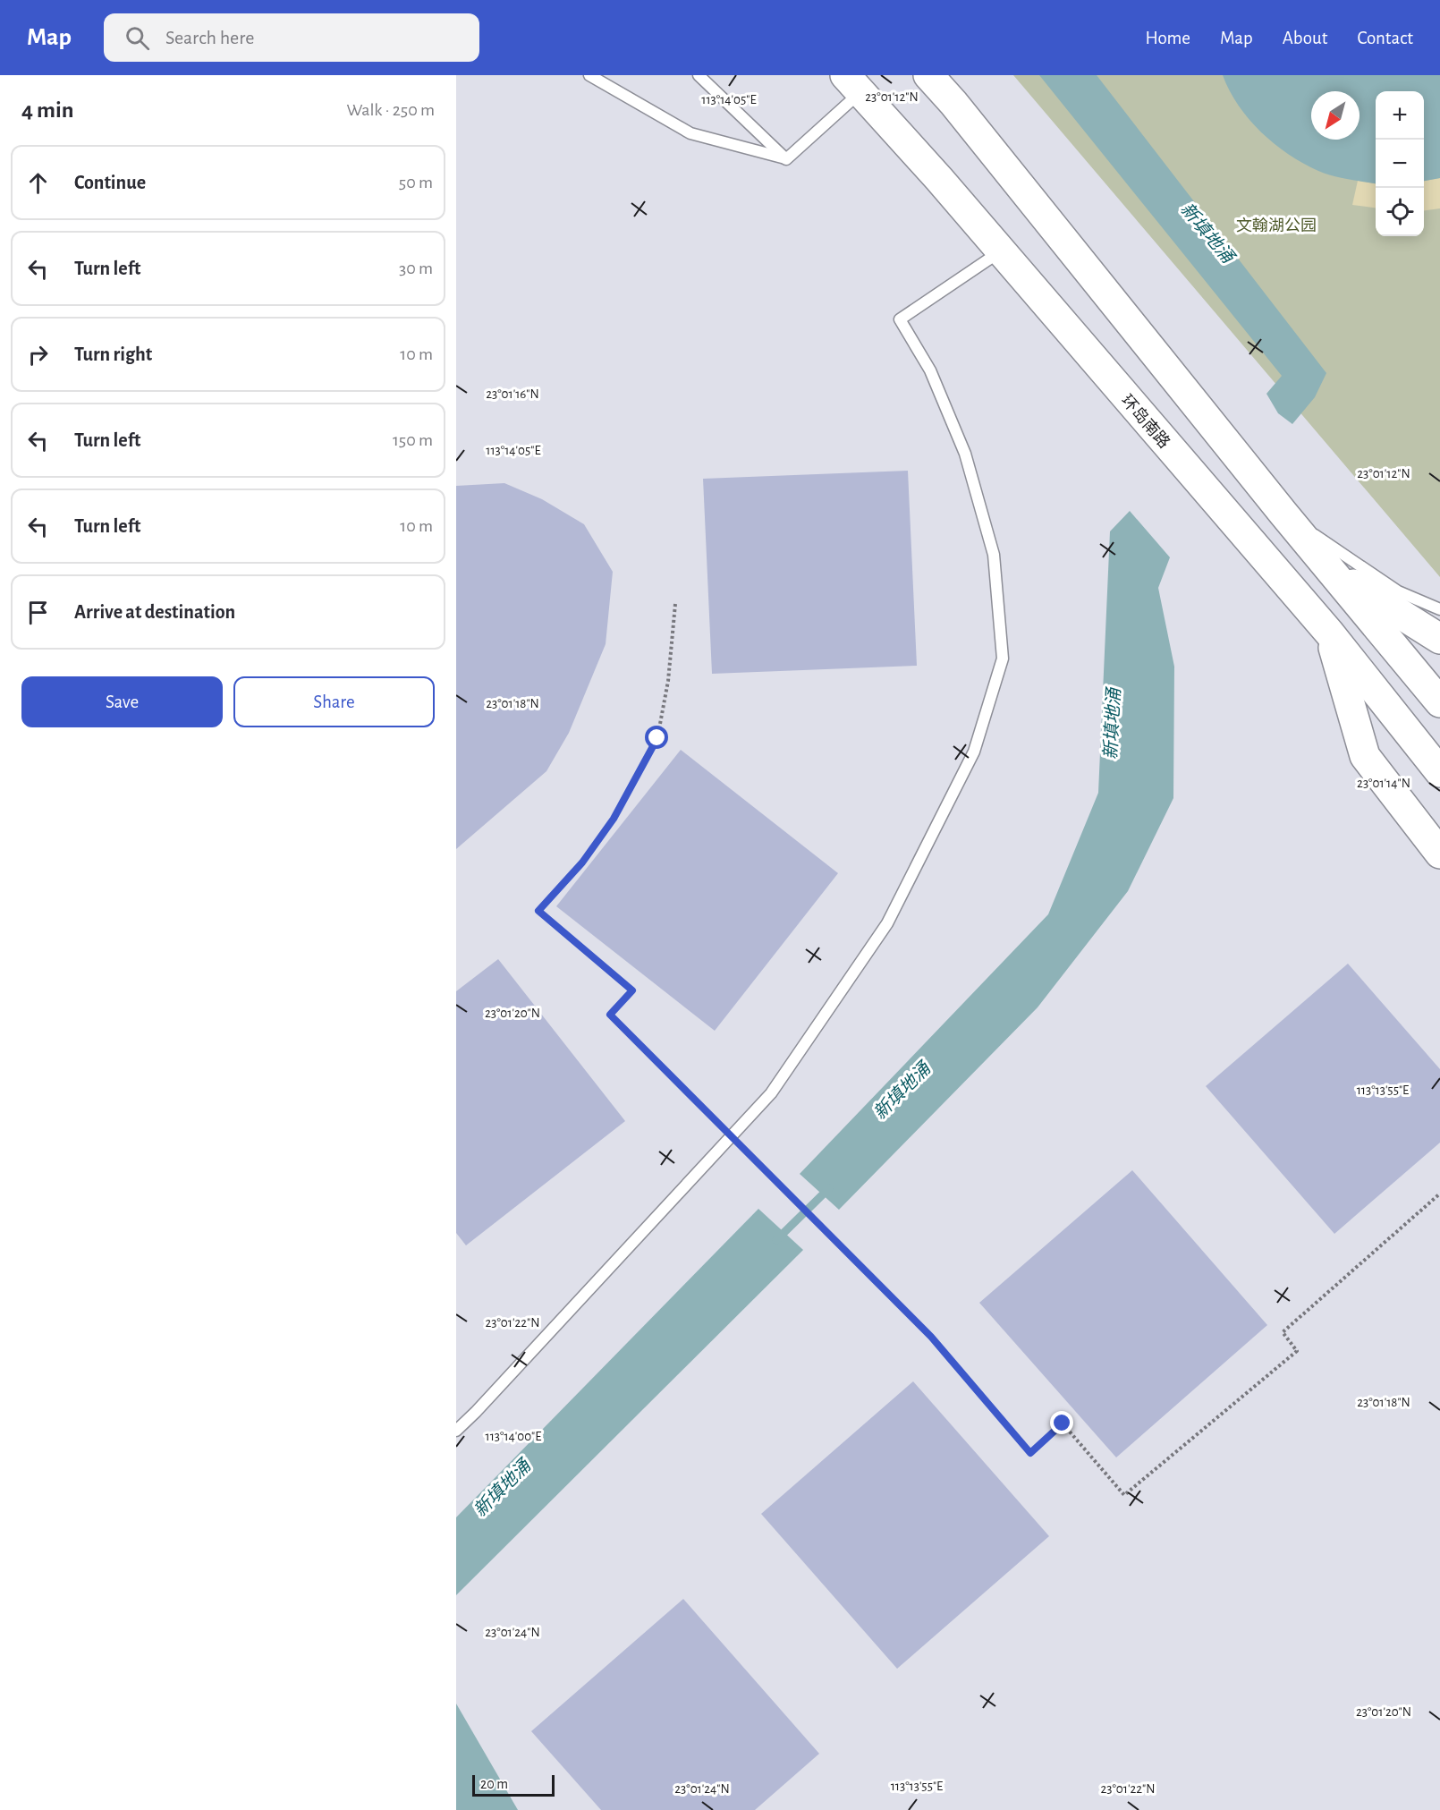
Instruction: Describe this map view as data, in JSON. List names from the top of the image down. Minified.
{"streets":{"main road":["环岛南路"]},"water":["新填地涌"],"parks":["文翰湖公园"],"scale_bar":"20 m","north":"bottom left","page":{"header":"Map","search":"Search here","nav":["Home","Map","About","Contact"],"heading":["4 min","Walk · 250 m"],"map_buttons":["+","−"],"list":[["Continue","50 m"],["Turn left","30 m"],["Turn right","10 m"],["Turn left","150 m"],["Turn left","10 m"],"Arrive at destination"],"buttons":["Save","Share"],"scale":"20 m"},"coordinates":["23°01'12\"N","113°14'05\"E","23°01'16\"N","23°01'18\"N","23°01'14\"N","23°01'20\"N","113°13'55\"E","23°01'22\"N","113°14'00\"E","23°01'24\"N"]}
